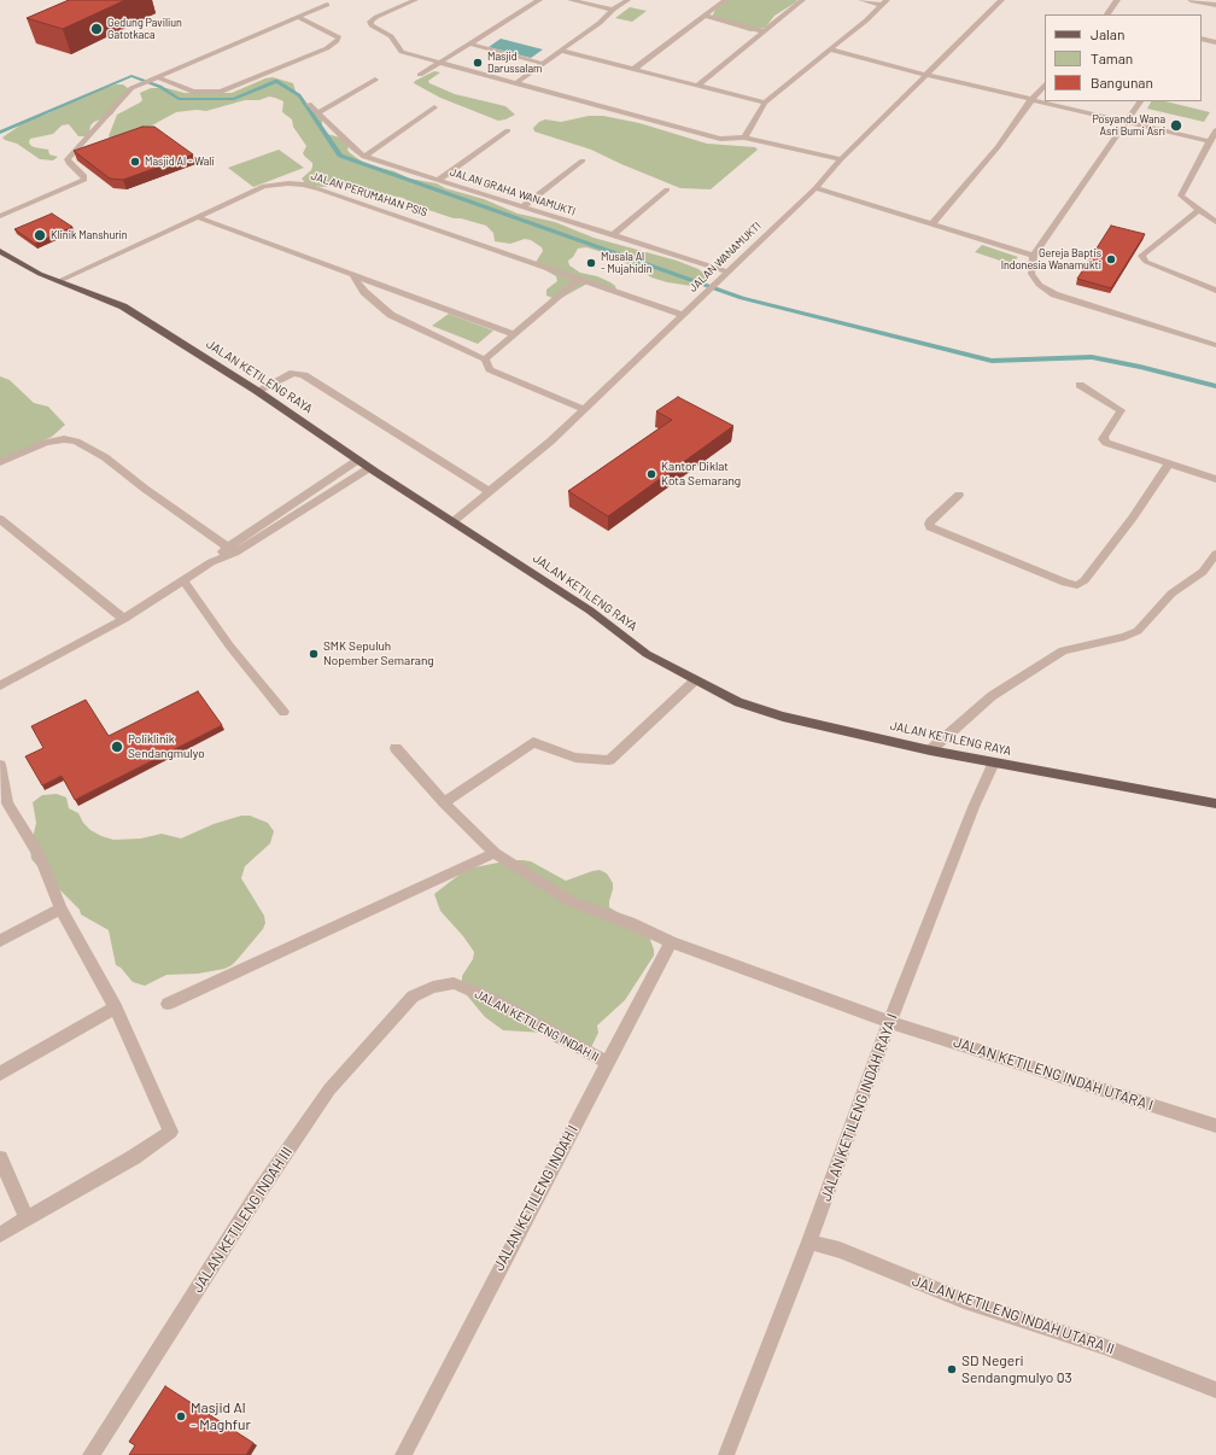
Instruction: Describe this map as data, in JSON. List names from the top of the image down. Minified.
{"streets":{"main road":["JALAN KETILENG RAYA"],"street":["JALAN GRAHA WANAMUKTI","JALAN PERUMAHAN PSIS","JALAN WANAMUKTI","JALAN KETILENG INDAH II","JALAN KETILENG INDAH UTARA I","JALAN KETILENG INDAH RAYA I","JALAN KETILENG INDAH I","JALAN KETILENG INDAH III","JALAN KETILENG INDAH UTARA II"]},"crossings":[["JALAN GRAHA WANAMUKTI","JALAN WANAMUKTI"],["JALAN PERUMAHAN PSIS","JALAN WANAMUKTI"],["JALAN PERUMAHAN PSIS","JALAN KETILENG RAYA"],["JALAN WANAMUKTI","JALAN KETILENG RAYA"],["JALAN KETILENG RAYA","JALAN KETILENG INDAH RAYA I"],["JALAN KETILENG INDAH II","JALAN KETILENG INDAH I"],["JALAN KETILENG INDAH II","JALAN KETILENG INDAH III"],["JALAN KETILENG INDAH UTARA I","JALAN KETILENG INDAH RAYA I"],["JALAN KETILENG INDAH RAYA I","JALAN KETILENG INDAH UTARA II"]],"places":["Gedung Paviliun Gatotkaca","Masjid Darussalam","Posyandu Wana Asri Bumi Asri","Masjid Al - Wali","Klinik Manshurin","Gereja Baptis Indonesia Wanamukti","Musala Al - Mujahidin","Kantor Diklat Kota Semarang","SMK Sepuluh Nopember Semarang","Poliklinik Sendangmulyo","SD Negeri Sendangmulyo 03","Masjid Al - Maghfur"],"legend":["Jalan","Taman","Bangunan"]}
